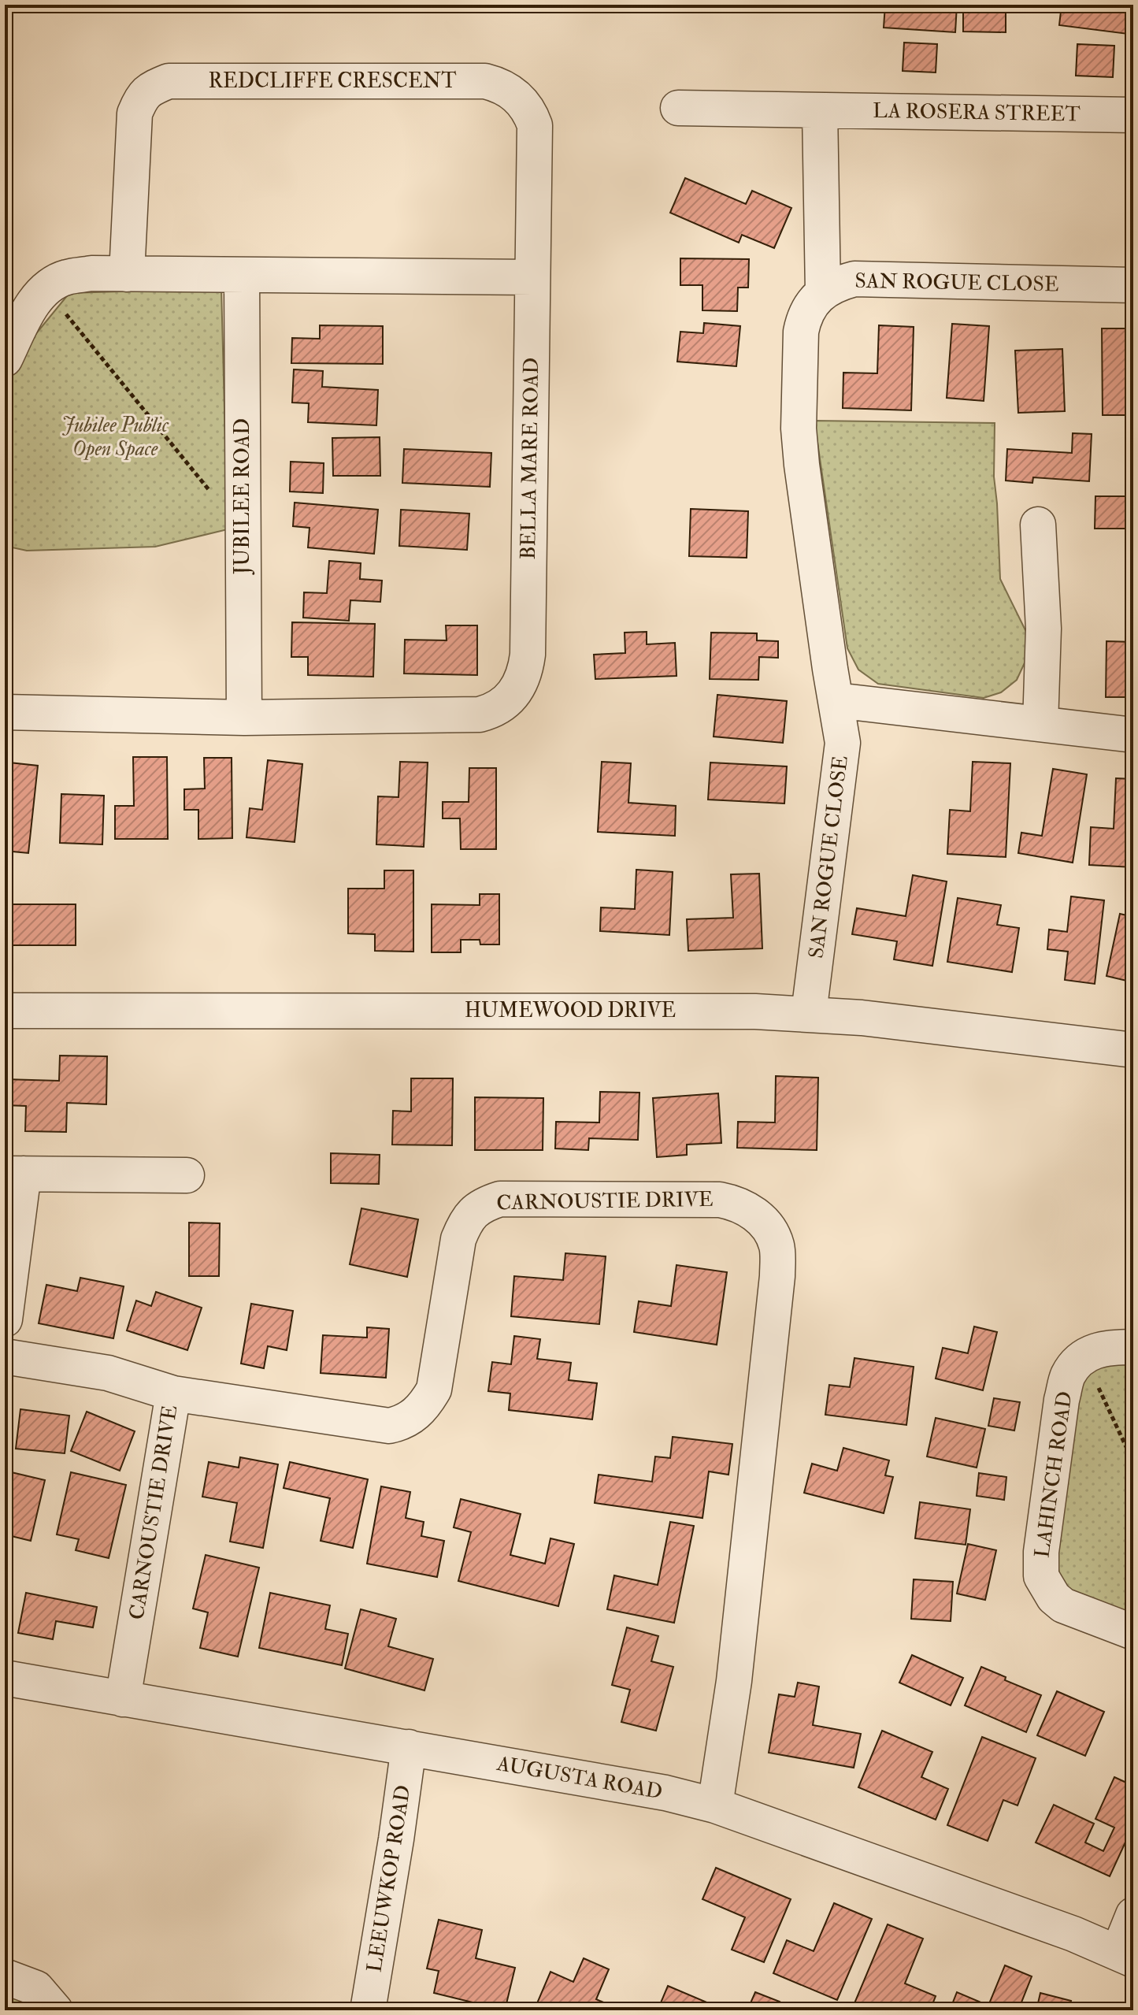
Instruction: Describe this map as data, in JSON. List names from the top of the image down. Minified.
{"streets":{"street":["REDCLIFFE CRESCENT","LA ROSERA STREET","SAN ROGUE CLOSE","BELLA MARE ROAD","JUBILEE ROAD","HUMEWOOD DRIVE","CARNOUSTIE DRIVE","LAHINCH ROAD","AUGUSTA ROAD","LEEUWKOP ROAD"]},"crossings":[["REDCLIFFE CRESCENT","BELLA MARE ROAD"],["SAN ROGUE CLOSE","HUMEWOOD DRIVE"],["BELLA MARE ROAD","JUBILEE ROAD"],["CARNOUSTIE DRIVE","AUGUSTA ROAD"],["AUGUSTA ROAD","LEEUWKOP ROAD"]],"parks":["Jubilee Public Open Space"]}
